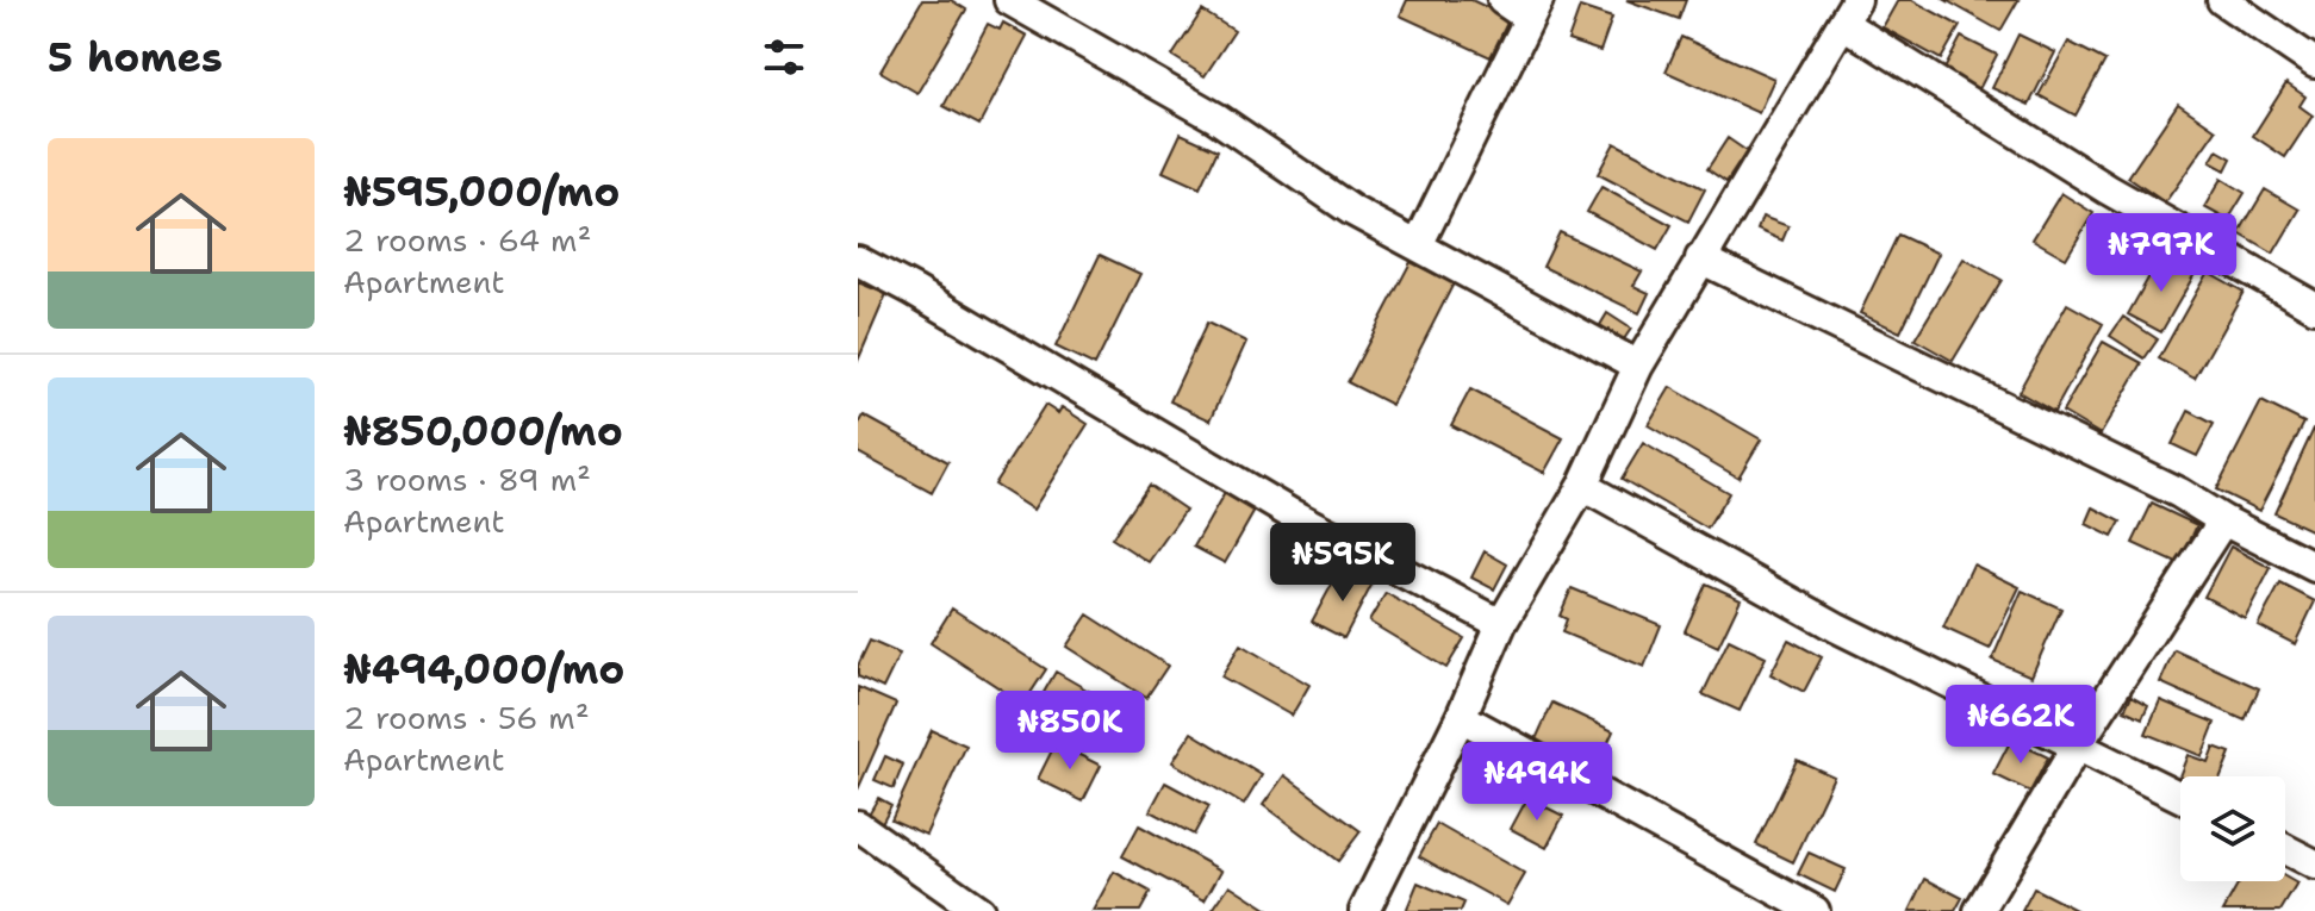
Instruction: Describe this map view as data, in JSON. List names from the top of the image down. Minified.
{"page":{"heading":"5 homes","list":[{"name":"₦595,000/mo","note":"2 rooms · 64 m² · Apartment"},{"name":"₦850,000/mo","note":"3 rooms · 89 m² · Apartment"},{"name":"₦494,000/mo","note":"2 rooms · 56 m² · Apartment"}],"price":["₦797K","₦595K","₦662K","₦850K","₦494K"]}}
